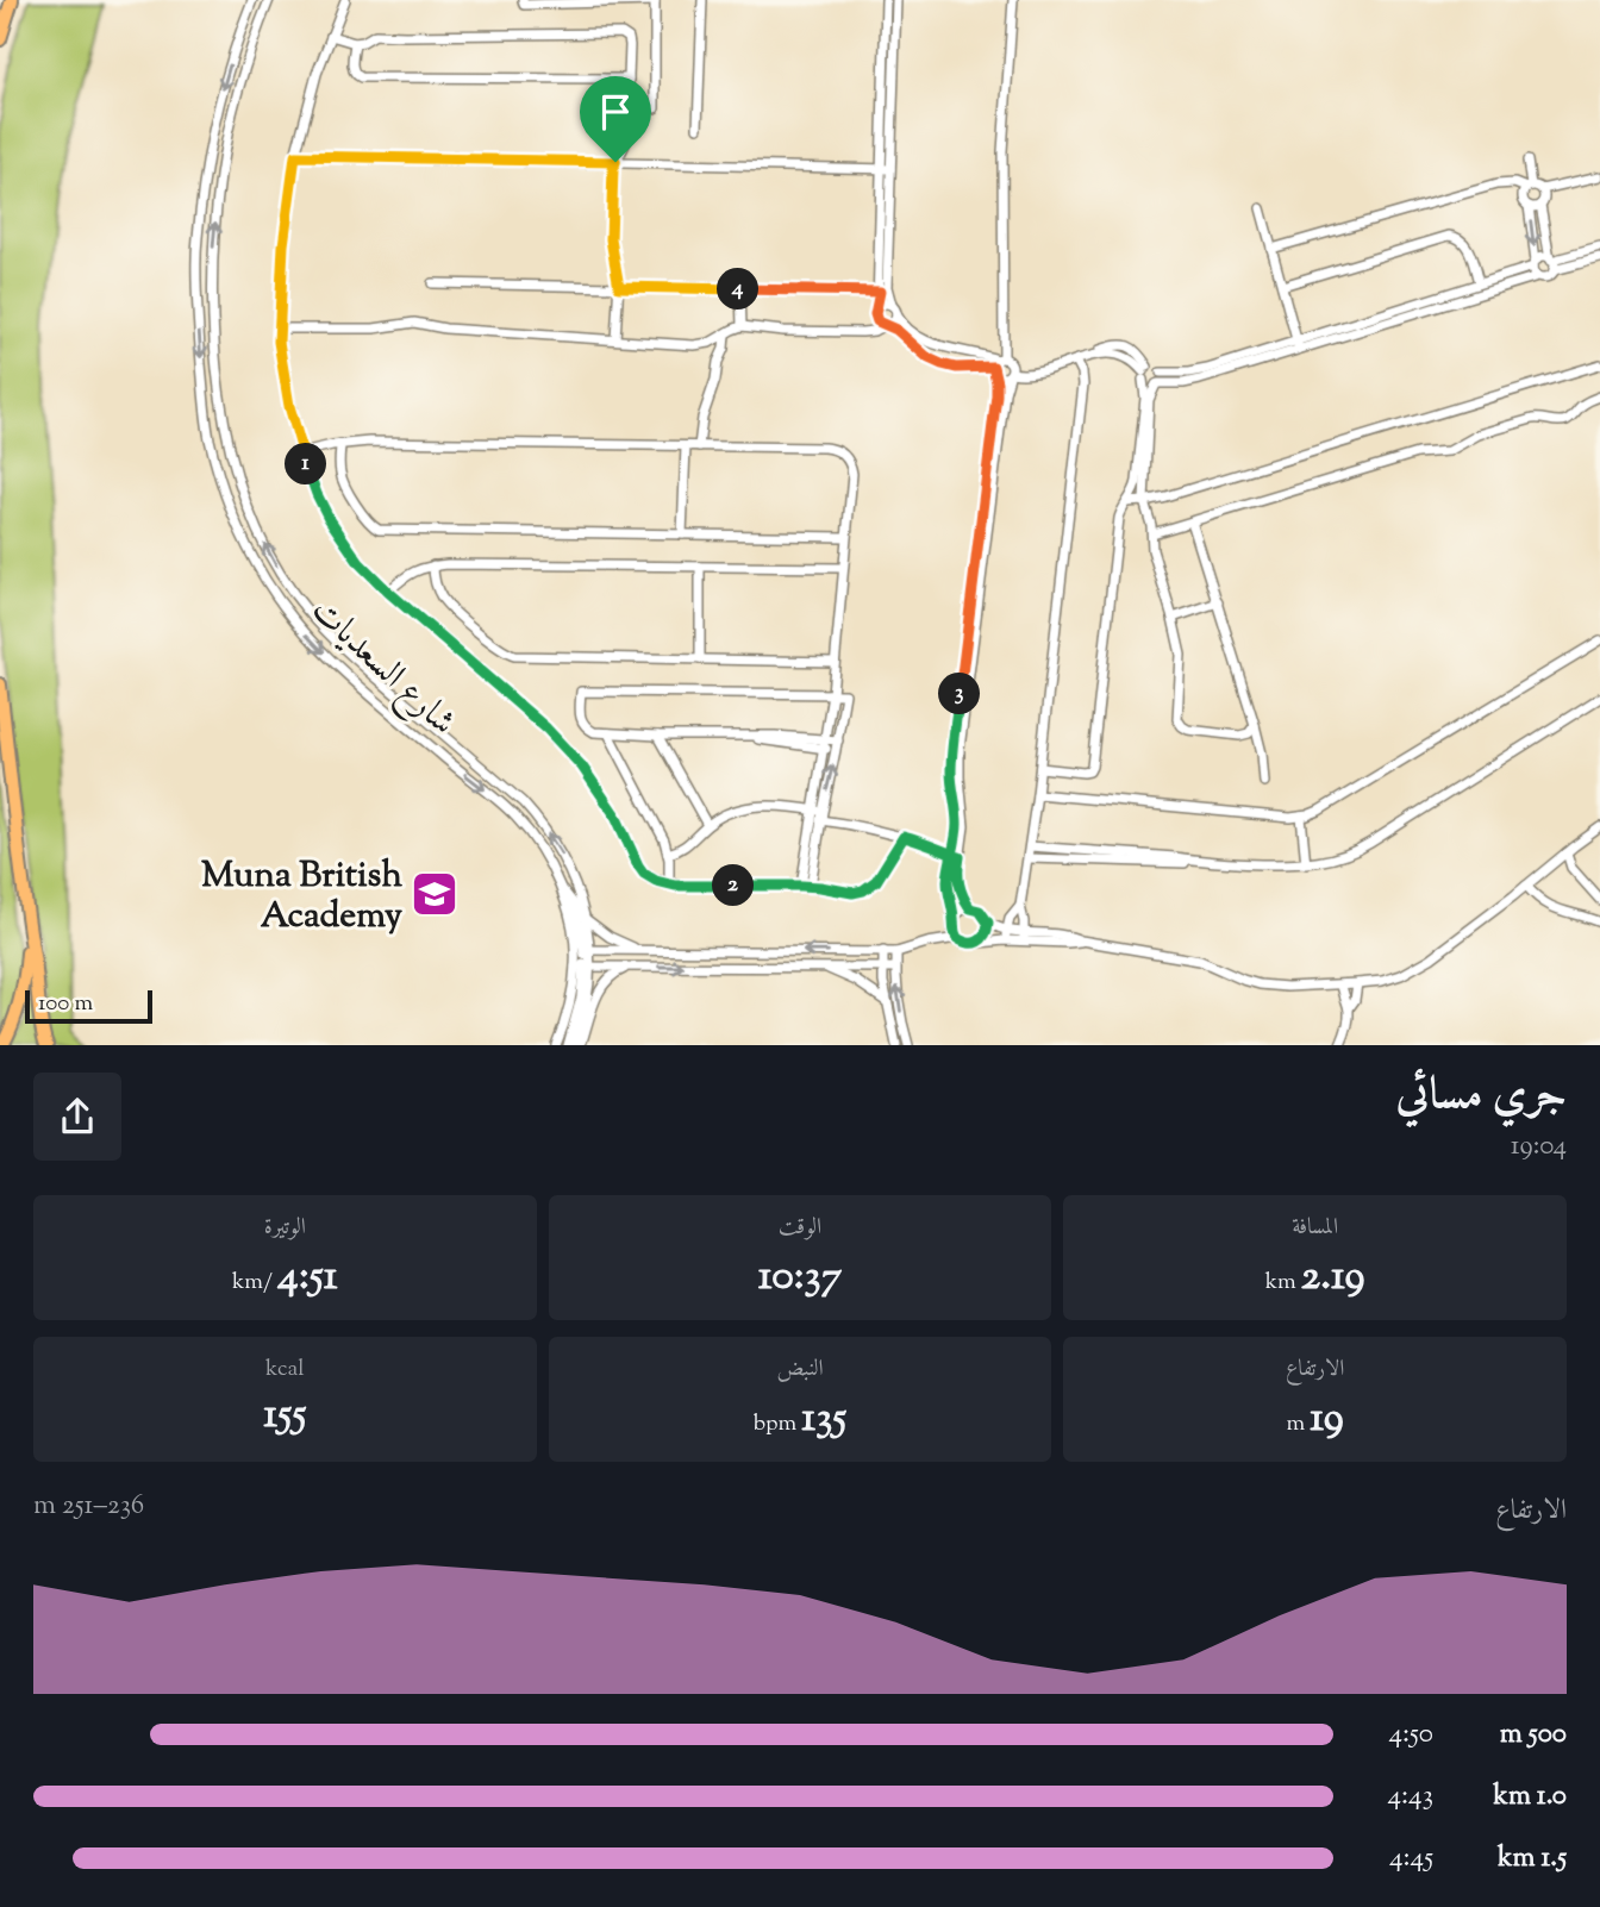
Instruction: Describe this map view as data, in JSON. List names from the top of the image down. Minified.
{"streets":{"street":["شارع السعديات"]},"places":{"school or university":["Muna British Academy"]},"scale_bar":"100 m","page":{"pins":["4","1","3","2"],"scale":"100 m","heading":["جري مسائي","19:04"],"stats":[["المسافة","2.19 km"],["الوقت","10:37"],["الوتيرة","4:51 /km"],["الارتفاع","19 m"],["النبض","135 bpm"],["kcal","155"]],"chart":["الارتفاع","236–251 m"],"list":[{"name":"500 m","note":"4:50"},{"name":"1.0 km","note":"4:43"},{"name":"1.5 km","note":"4:45"}]}}
